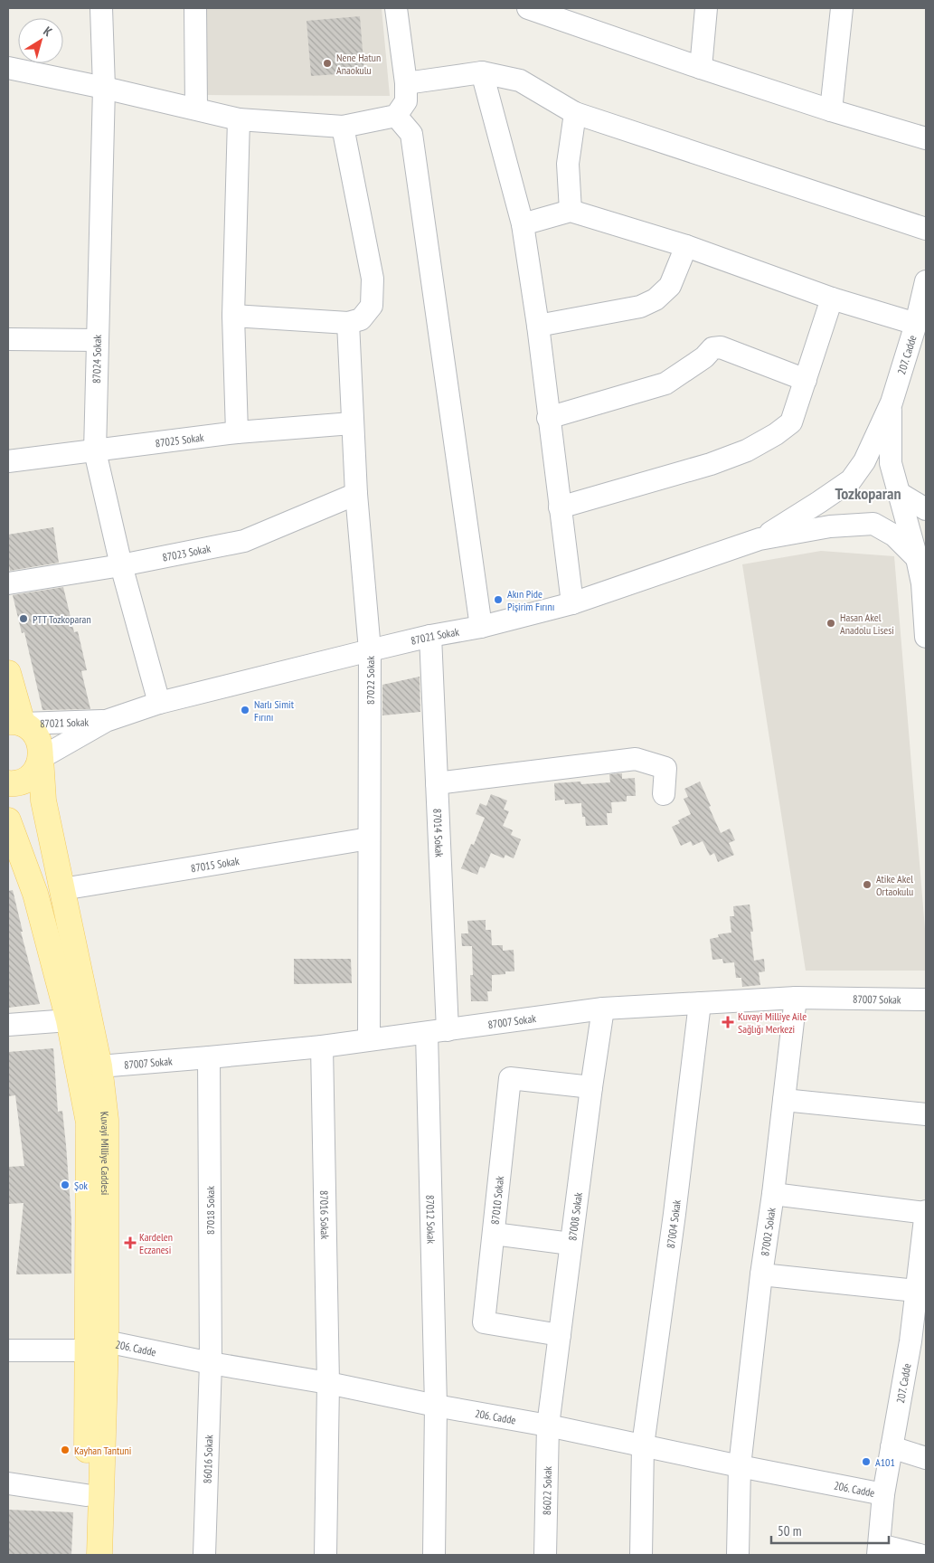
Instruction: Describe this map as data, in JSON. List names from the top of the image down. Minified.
{"streets":{"main road":["Kuvayi Milliye Caddesi"],"street":["207. Cadde","87024 Sokak","87025 Sokak","87023 Sokak","87021 Sokak","87022 Sokak","87014 Sokak","87015 Sokak","87007 Sokak","87010 Sokak","87018 Sokak","87016 Sokak","87008 Sokak","87012 Sokak","87004 Sokak","87002 Sokak","206. Cadde","86016 Sokak","86022 Sokak"]},"crossings":[["207. Cadde","206. Cadde"],["87024 Sokak","87025 Sokak"],["87024 Sokak","87023 Sokak"],["87024 Sokak","87021 Sokak"],["87025 Sokak","87022 Sokak"],["87023 Sokak","87022 Sokak"],["87021 Sokak","87022 Sokak"],["87021 Sokak","87014 Sokak"],["87021 Sokak","Kuvayi Milliye Caddesi"],["87022 Sokak","87015 Sokak"],["87022 Sokak","87007 Sokak"],["87014 Sokak","87007 Sokak"],["87014 Sokak","87012 Sokak"],["87015 Sokak","Kuvayi Milliye Caddesi"],["87007 Sokak","Kuvayi Milliye Caddesi"],["87007 Sokak","87018 Sokak"],["87007 Sokak","87016 Sokak"],["87007 Sokak","87008 Sokak"],["87007 Sokak","87012 Sokak"],["87007 Sokak","87004 Sokak"],["87007 Sokak","87002 Sokak"],["Kuvayi Milliye Caddesi","206. Cadde"],["87010 Sokak","87008 Sokak"],["87018 Sokak","206. Cadde"],["87018 Sokak","86016 Sokak"],["87016 Sokak","206. Cadde"],["87008 Sokak","206. Cadde"],["87008 Sokak","86022 Sokak"],["87012 Sokak","206. Cadde"],["87004 Sokak","206. Cadde"],["87002 Sokak","206. Cadde"],["206. Cadde","86016 Sokak"],["206. Cadde","86022 Sokak"]],"districts":["Tozkoparan"],"places":{"other":["Nene Hatun Anaokulu","Akın Pide Pişirim Fırını","PTT Tozkoparan","Hasan Akel Anadolu Lisesi","Narlı Simit Fırını","Atike Akel Ortaokulu","Şok","Kayhan Tantuni","A101"],"health":["Kuvayi Milliye Aile Sağlığı Merkezi","Kardelen Eczanesi"]},"scale_bar":"50 m","north":"top right"}
